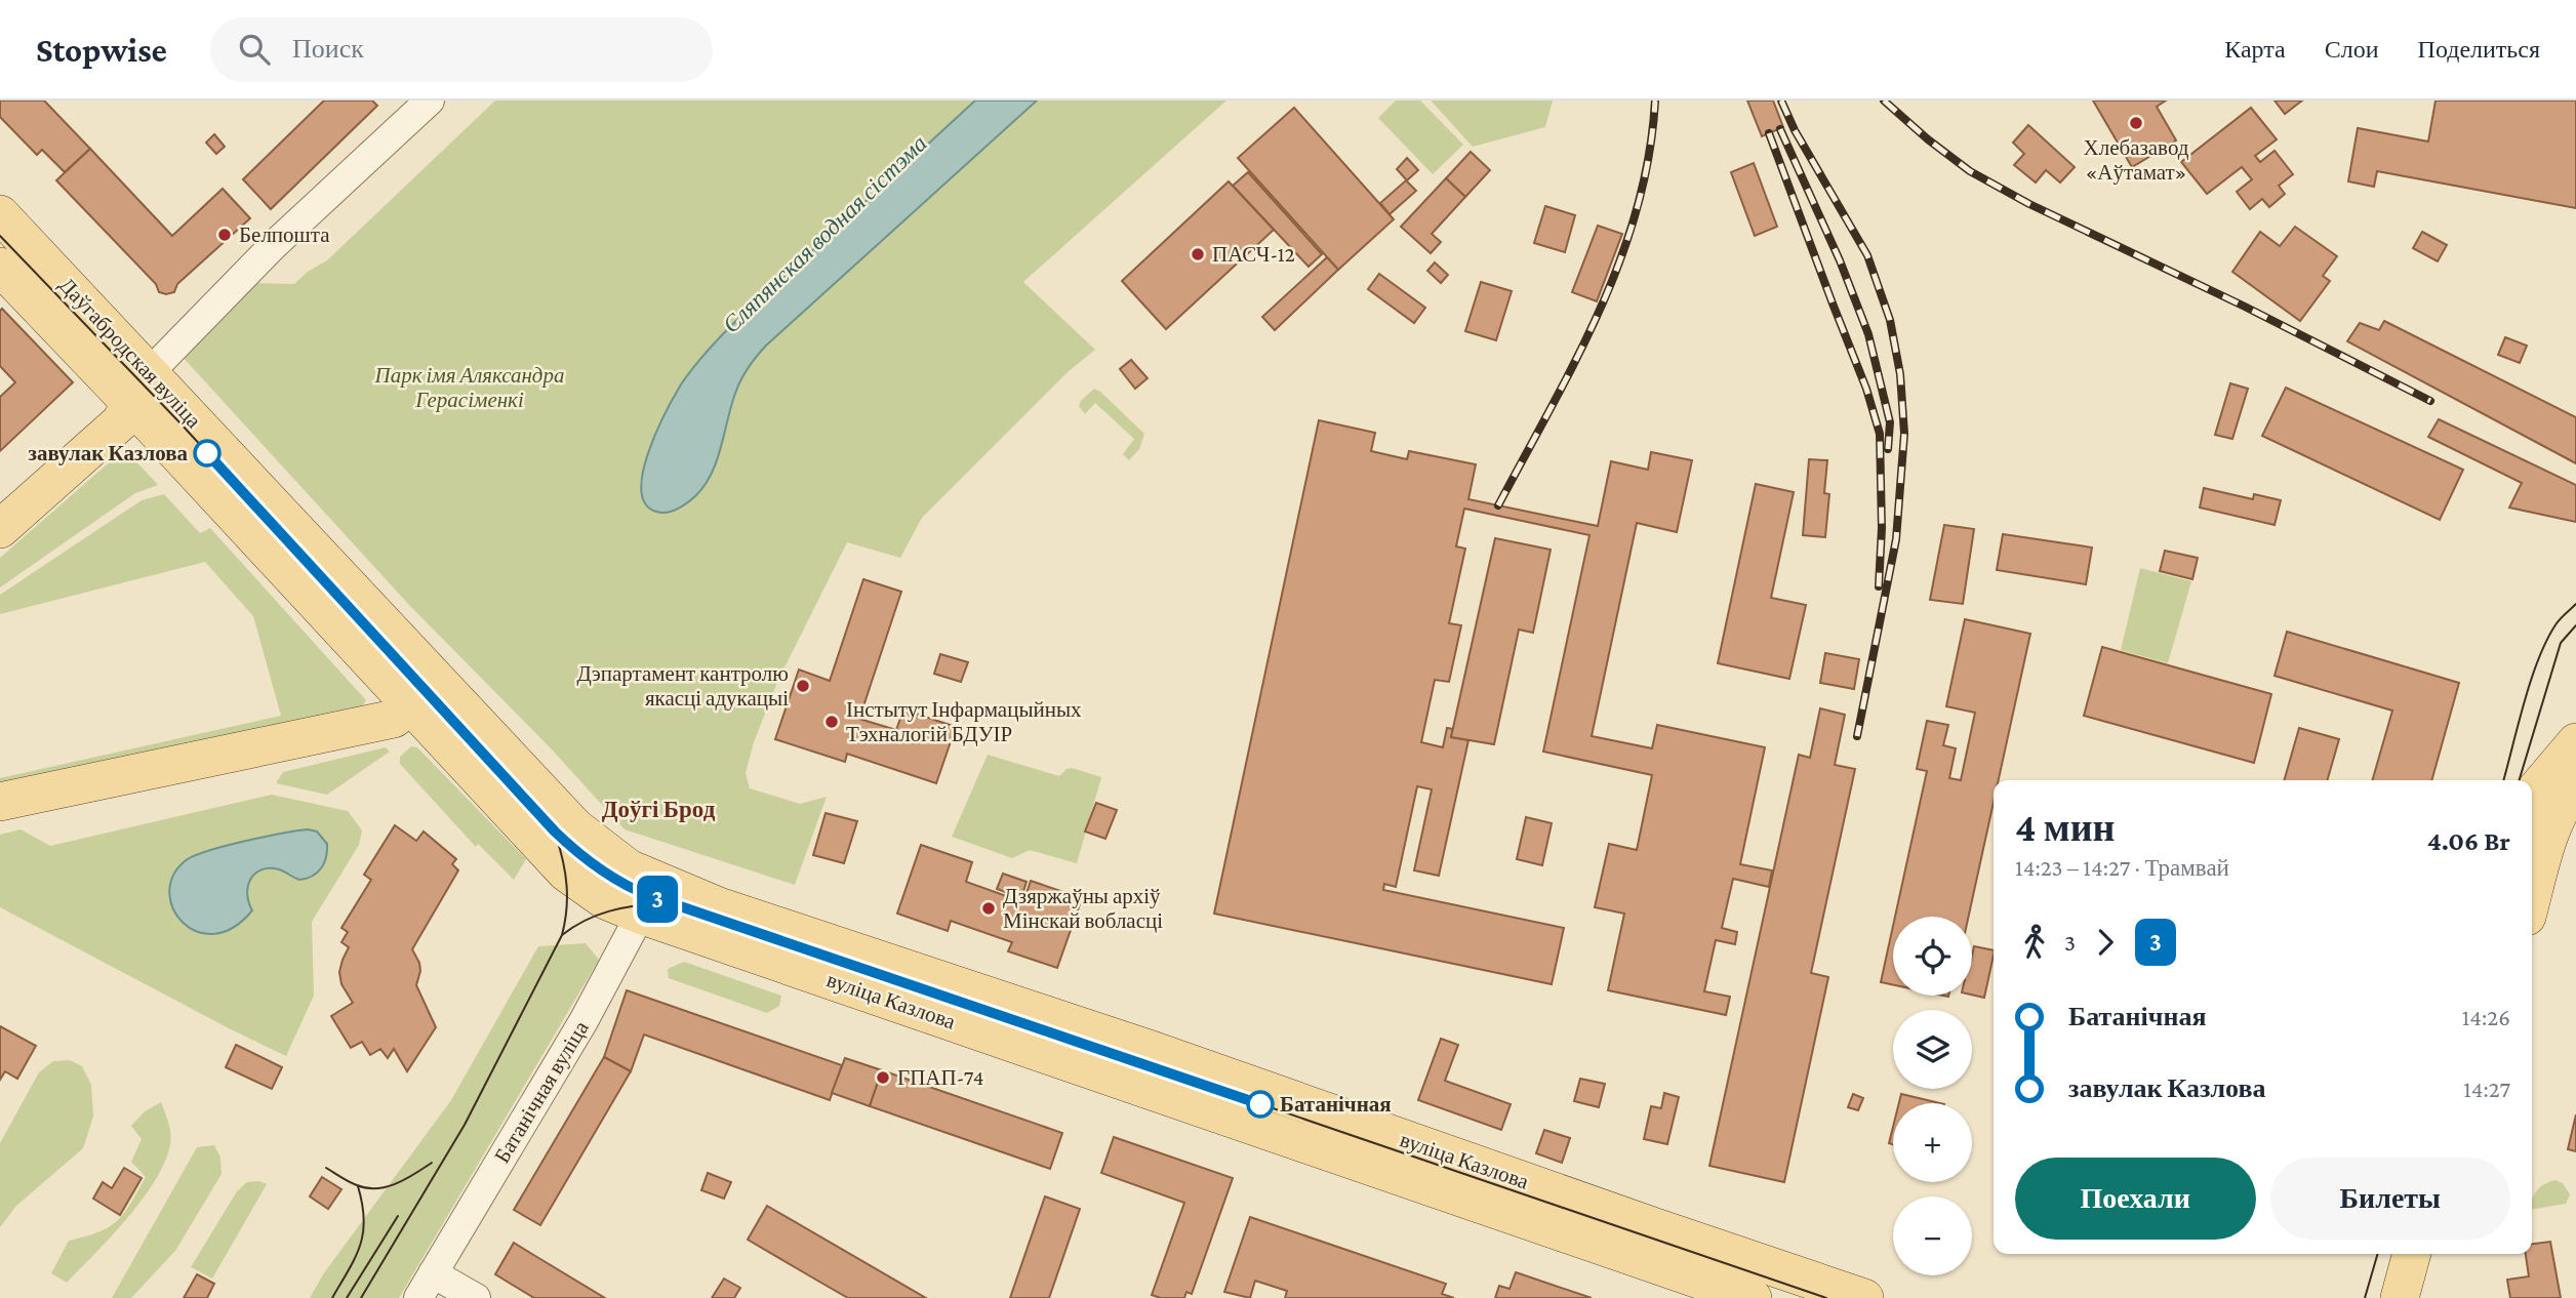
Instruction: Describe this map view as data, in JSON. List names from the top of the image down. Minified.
{"streets":{"main road":["Даўгабродская вуліца","вуліца Казлова"],"street":["Батанічная вуліца"]},"crossings":[["Даўгабродская вуліца","вуліца Казлова"],["Даўгабродская вуліца","Батанічная вуліца"],["вуліца Казлова","Батанічная вуліца"]],"districts":["Доўгі Брод"],"water":["Сляпянская водная сістэма"],"parks":["Парк імя Аляксандра Герасіменкі"],"places":["Хлебазавод «Аўтамат»","Белпошта","ПАСЧ-12","завулак Казлова","Дэпартамент кантролю якасці адукацыі","Інстытут Інфармацыйных Тэхналогій БДУІР","Дзяржаўны архіў Мінскай вобласці","ГПАП-74","Батанічная"],"lines":["tram line 3"],"page":{"header":"Stopwise","search":"Поиск","nav":["Карта","Слои","Поделиться"],"on_map":"3","heading":["4 мин","14:23 – 14:27 · Трамвай","4.06 Br"],"legs":["3","3"],"map_buttons":["+","−"],"list":[{"name":"Батанічная","value":"14:26"},{"name":"завулак Казлова","value":"14:27"}],"buttons":["Поехали","Билеты"]}}
